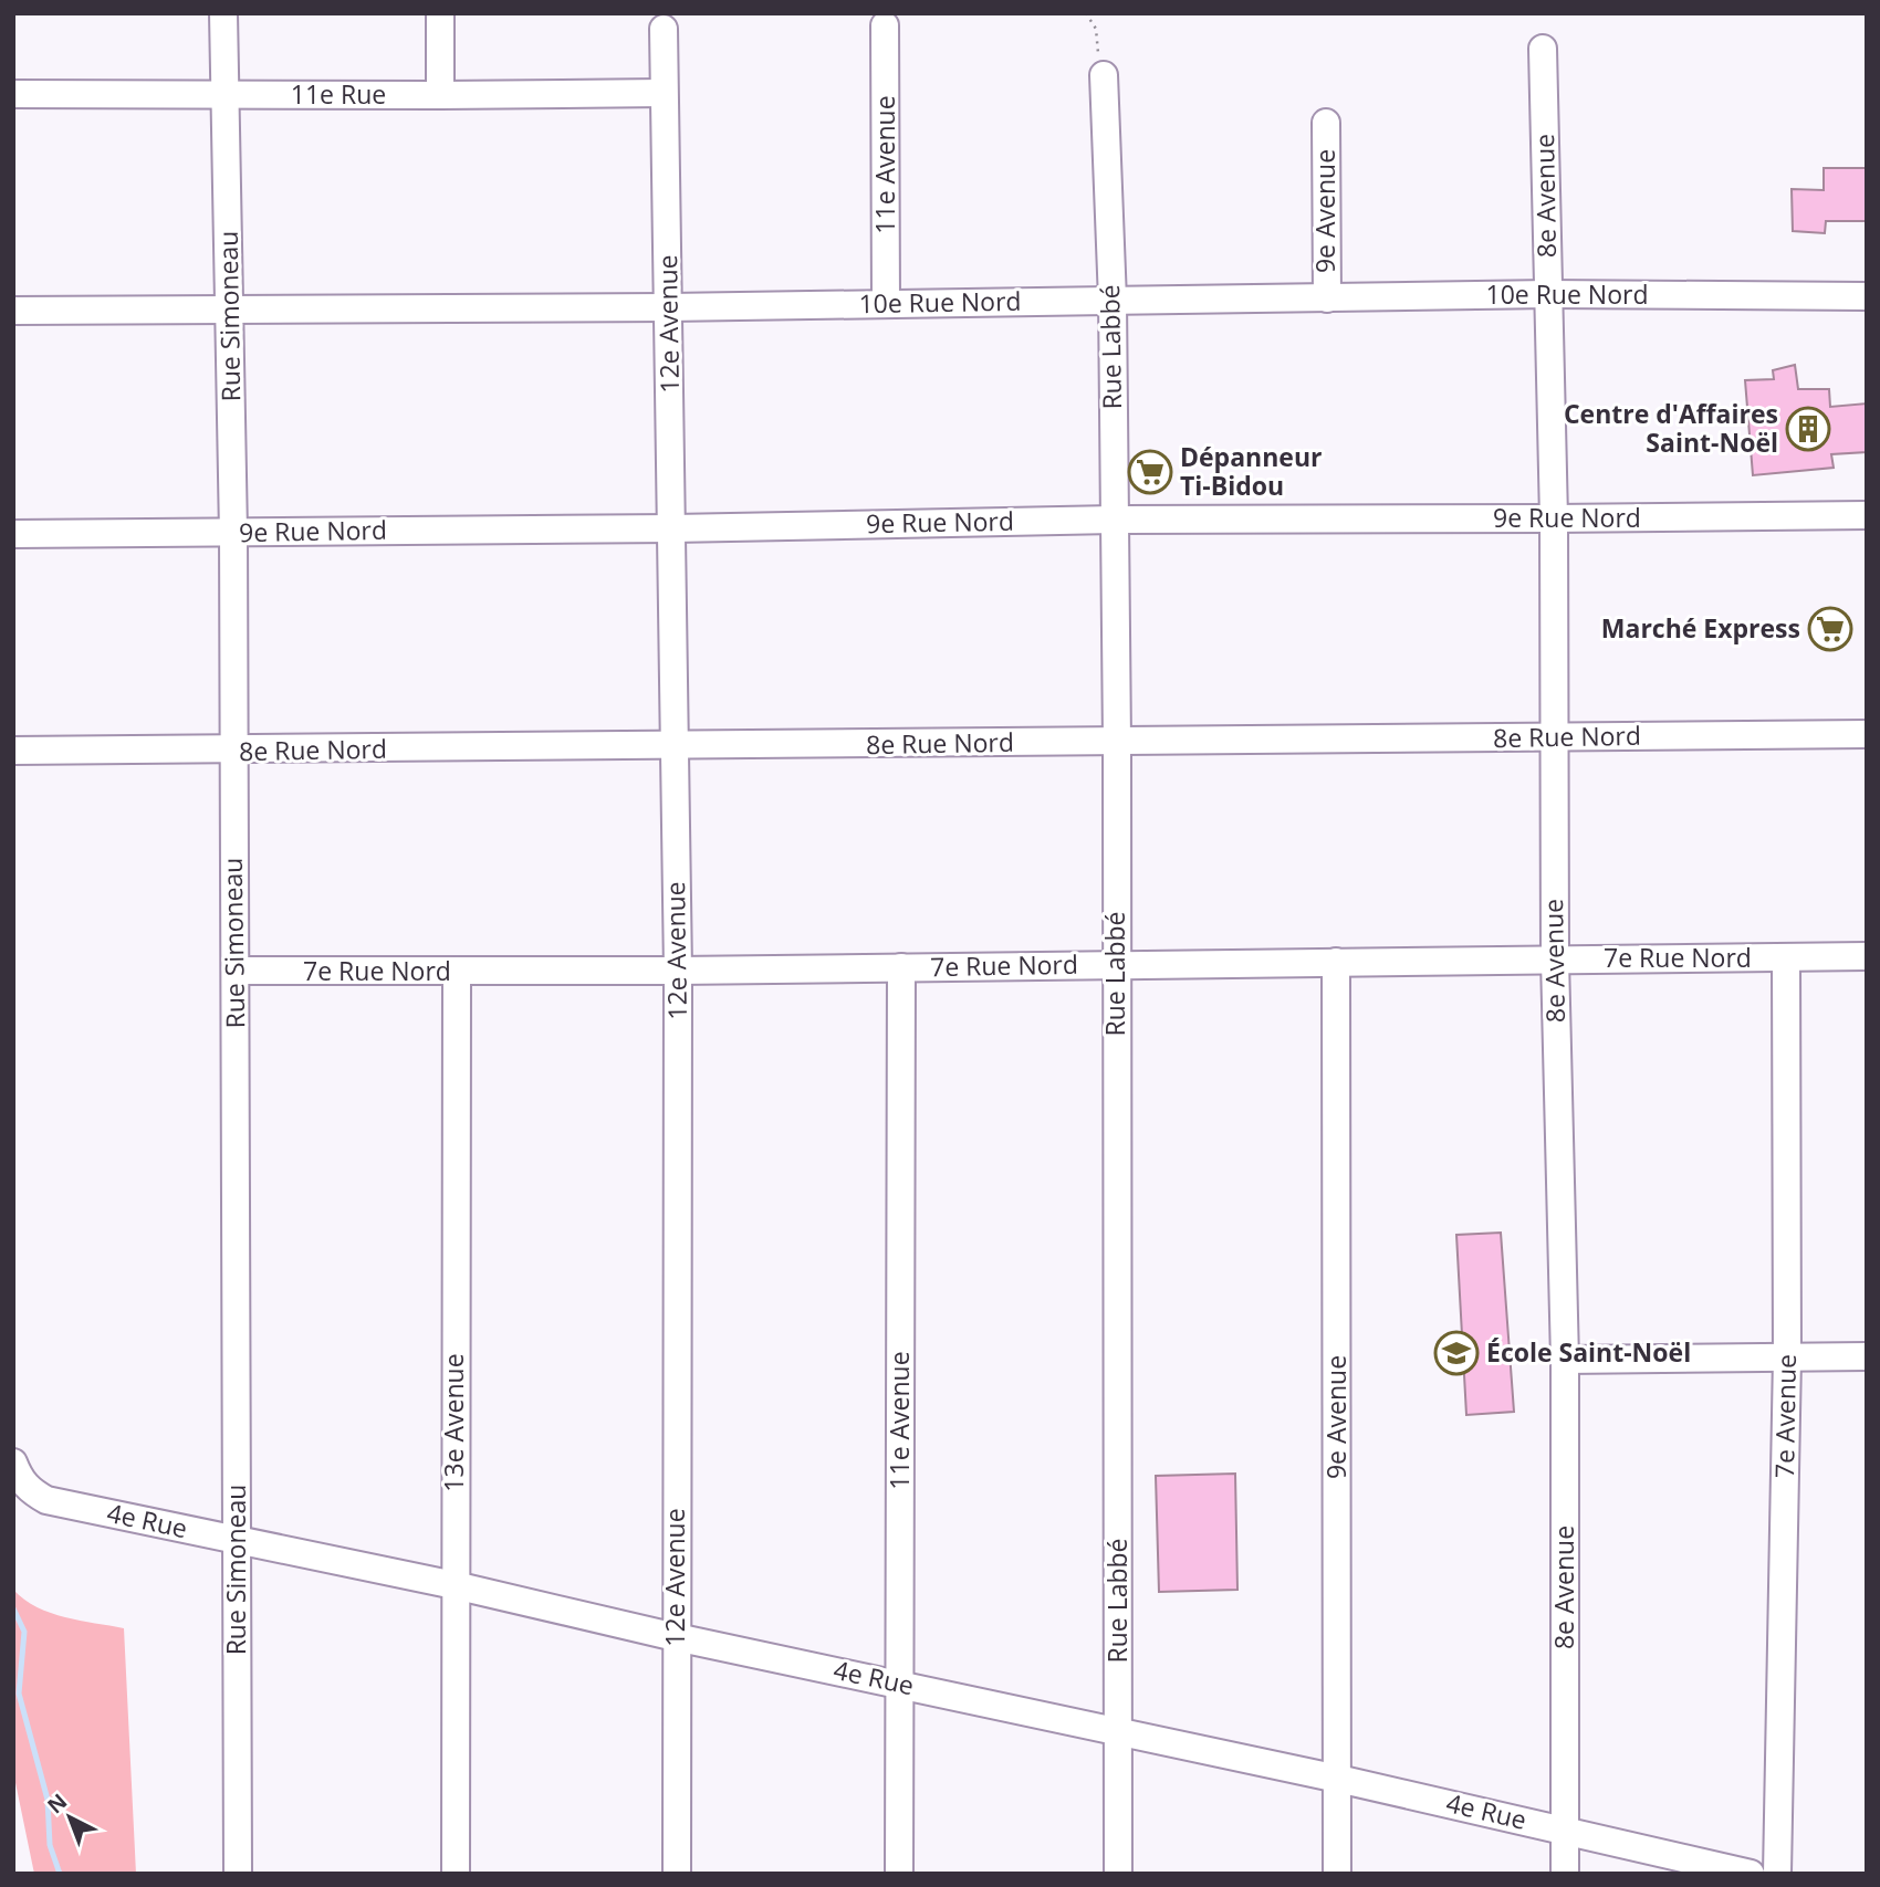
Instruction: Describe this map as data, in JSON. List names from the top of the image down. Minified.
{"streets":{"street":["11e Rue","11e Avenue","8e Avenue","9e Avenue","10e Rue Nord","Rue Simoneau","12e Avenue","Rue Labbé","9e Rue Nord","8e Rue Nord","7e Rue Nord","7e Avenue","13e Avenue","4e Rue"]},"crossings":[["11e Rue","Rue Simoneau"],["11e Rue","12e Avenue"],["11e Avenue","10e Rue Nord"],["11e Avenue","7e Rue Nord"],["11e Avenue","4e Rue"],["8e Avenue","10e Rue Nord"],["8e Avenue","9e Rue Nord"],["8e Avenue","8e Rue Nord"],["8e Avenue","7e Rue Nord"],["8e Avenue","4e Rue"],["9e Avenue","10e Rue Nord"],["9e Avenue","7e Rue Nord"],["9e Avenue","4e Rue"],["10e Rue Nord","Rue Simoneau"],["10e Rue Nord","12e Avenue"],["10e Rue Nord","Rue Labbé"],["Rue Simoneau","9e Rue Nord"],["Rue Simoneau","8e Rue Nord"],["Rue Simoneau","7e Rue Nord"],["Rue Simoneau","4e Rue"],["12e Avenue","9e Rue Nord"],["12e Avenue","8e Rue Nord"],["12e Avenue","7e Rue Nord"],["12e Avenue","4e Rue"],["Rue Labbé","9e Rue Nord"],["Rue Labbé","8e Rue Nord"],["Rue Labbé","7e Rue Nord"],["Rue Labbé","4e Rue"],["7e Rue Nord","7e Avenue"],["7e Rue Nord","13e Avenue"],["13e Avenue","4e Rue"]],"places":{"building":["Centre d'Affaires Saint-Noël"],"supermarket":["Dépanneur Ti-Bidou","Marché Express"],"school or university":["École Saint-Noël"]},"north":"top left"}
